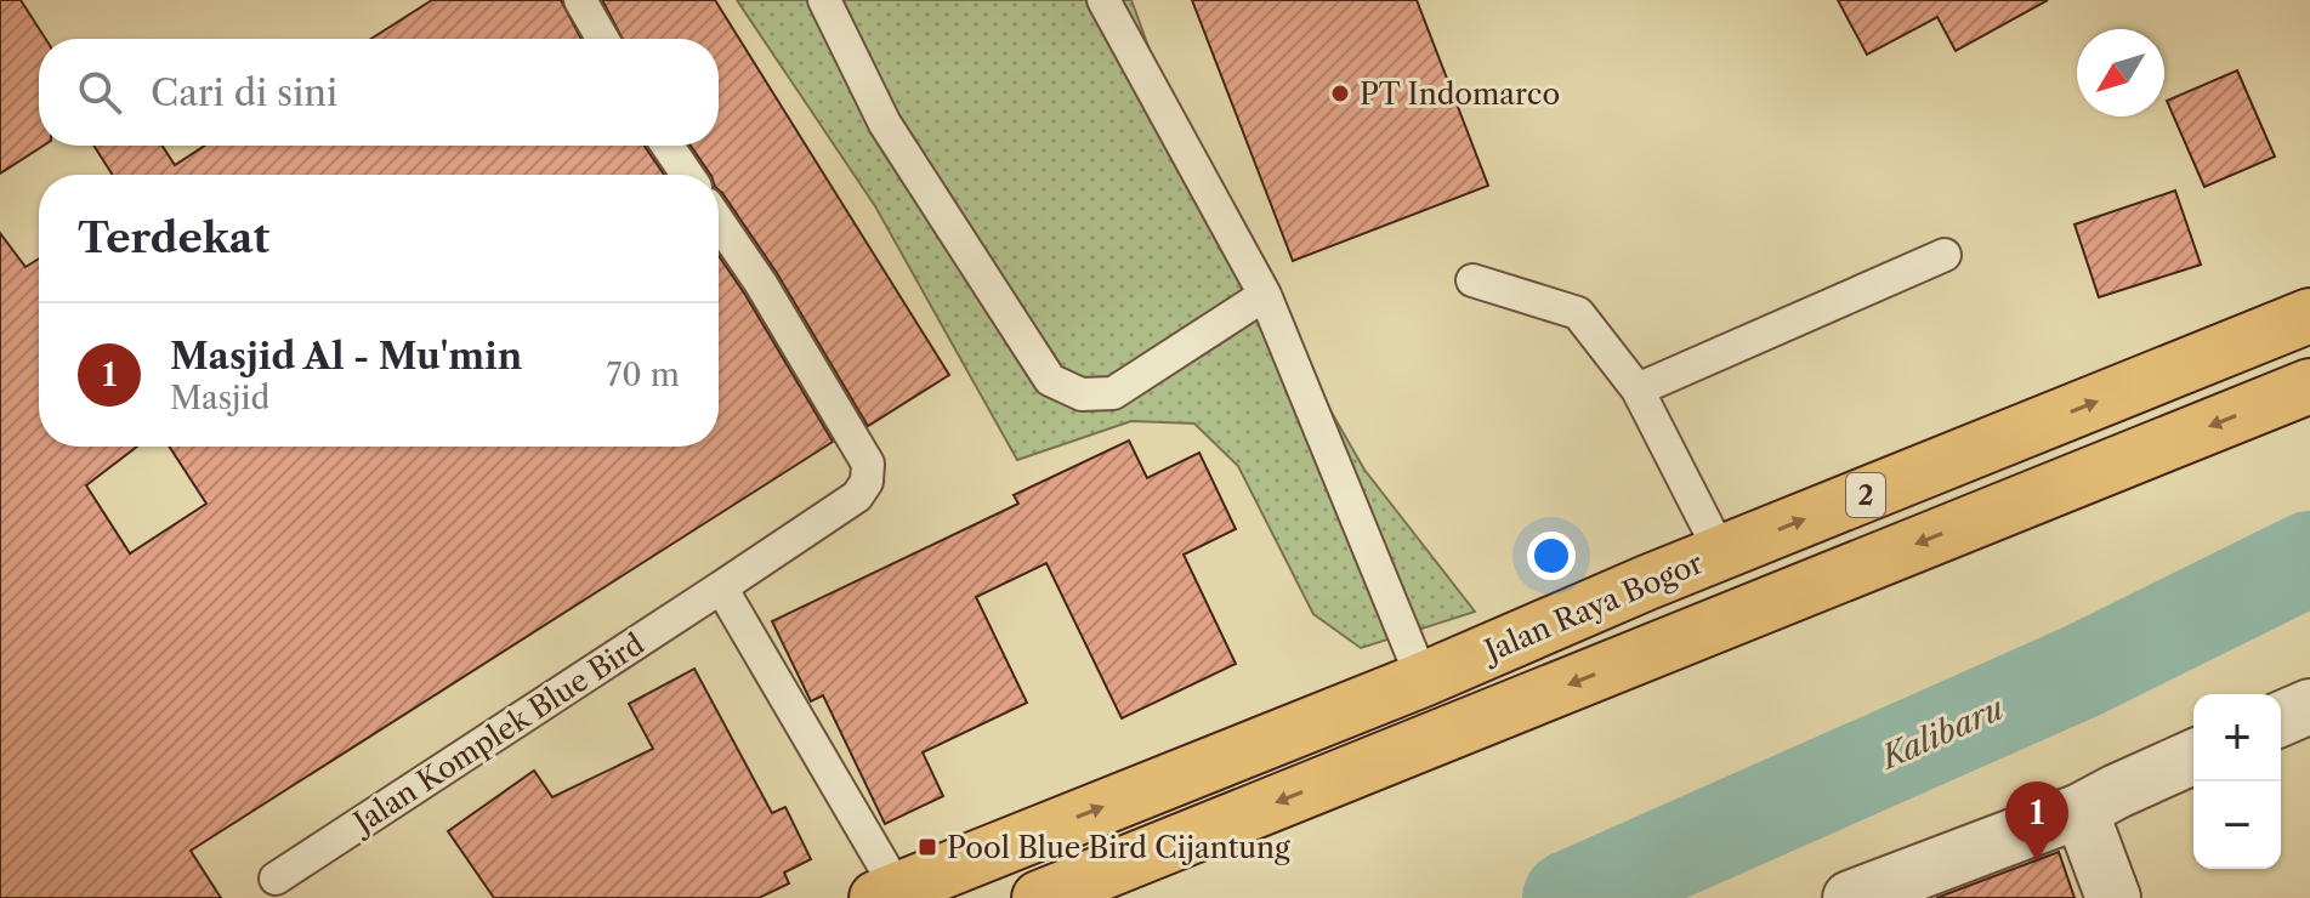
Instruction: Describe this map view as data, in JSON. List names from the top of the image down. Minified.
{"streets":{"highway":["2","Jalan Raya Bogor"],"lane":["Jalan Komplek Blue Bird"]},"water":["Kalibaru"],"places":{"other":["PT Indomarco"],"transit":["Pool Blue Bird Cijantung"]},"north":"bottom left","page":{"search":"Cari di sini","heading":"Terdekat","list":[{"mark":"1","name":"Masjid Al - Mu'min","note":"Masjid","value":"70 m"}],"map_buttons":["+","−"],"pins":"1"}}
